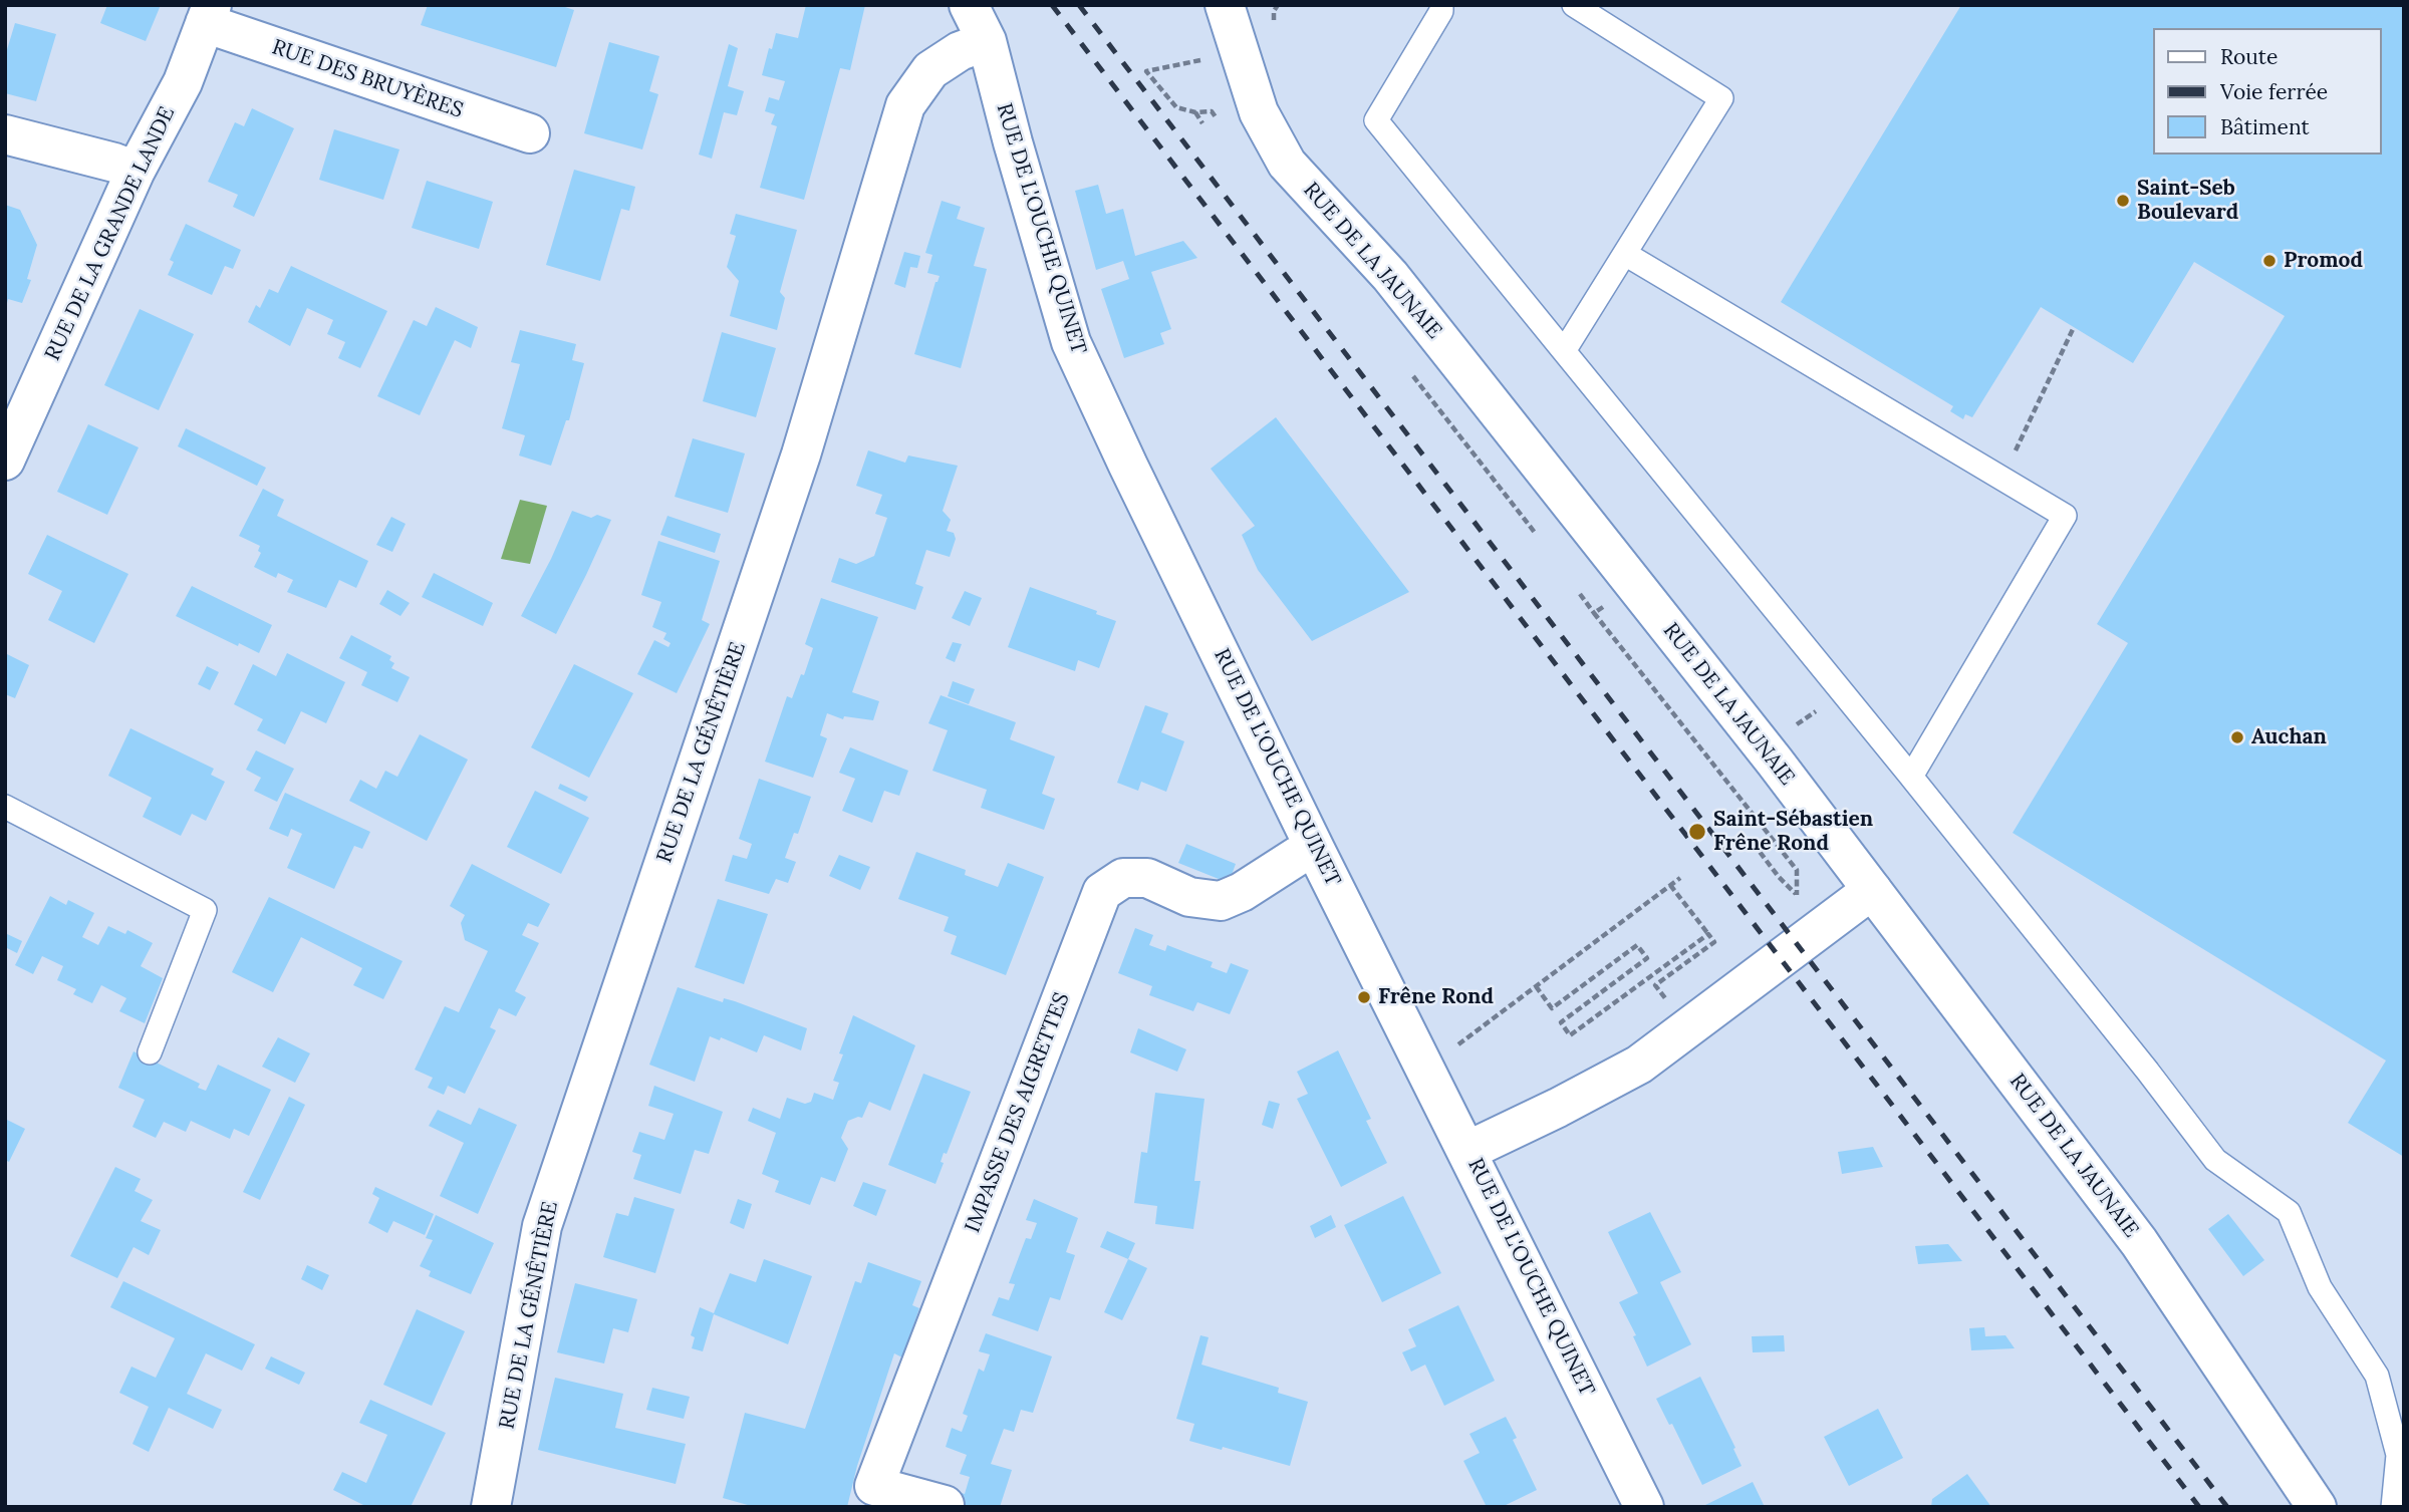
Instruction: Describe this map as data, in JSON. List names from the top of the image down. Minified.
{"streets":{"street":["RUE DES BRUYÈRES","RUE DE L'OUCHE QUINET","RUE DE LA GRANDE LANDE","RUE DE LA JAUNAIE","RUE DE LA GÉNÊTIÈRE","IMPASSE DES AIGRETTES"]},"crossings":[["RUE DES BRUYÈRES","RUE DE LA GRANDE LANDE"],["RUE DE L'OUCHE QUINET","RUE DE LA GÉNÊTIÈRE"],["RUE DE L'OUCHE QUINET","IMPASSE DES AIGRETTES"]],"places":["Saint-Seb Boulevard","Promod","Auchan","Saint-Sébastien Frêne Rond","Frêne Rond"],"legend":["Route","Voie ferrée","Bâtiment"]}
